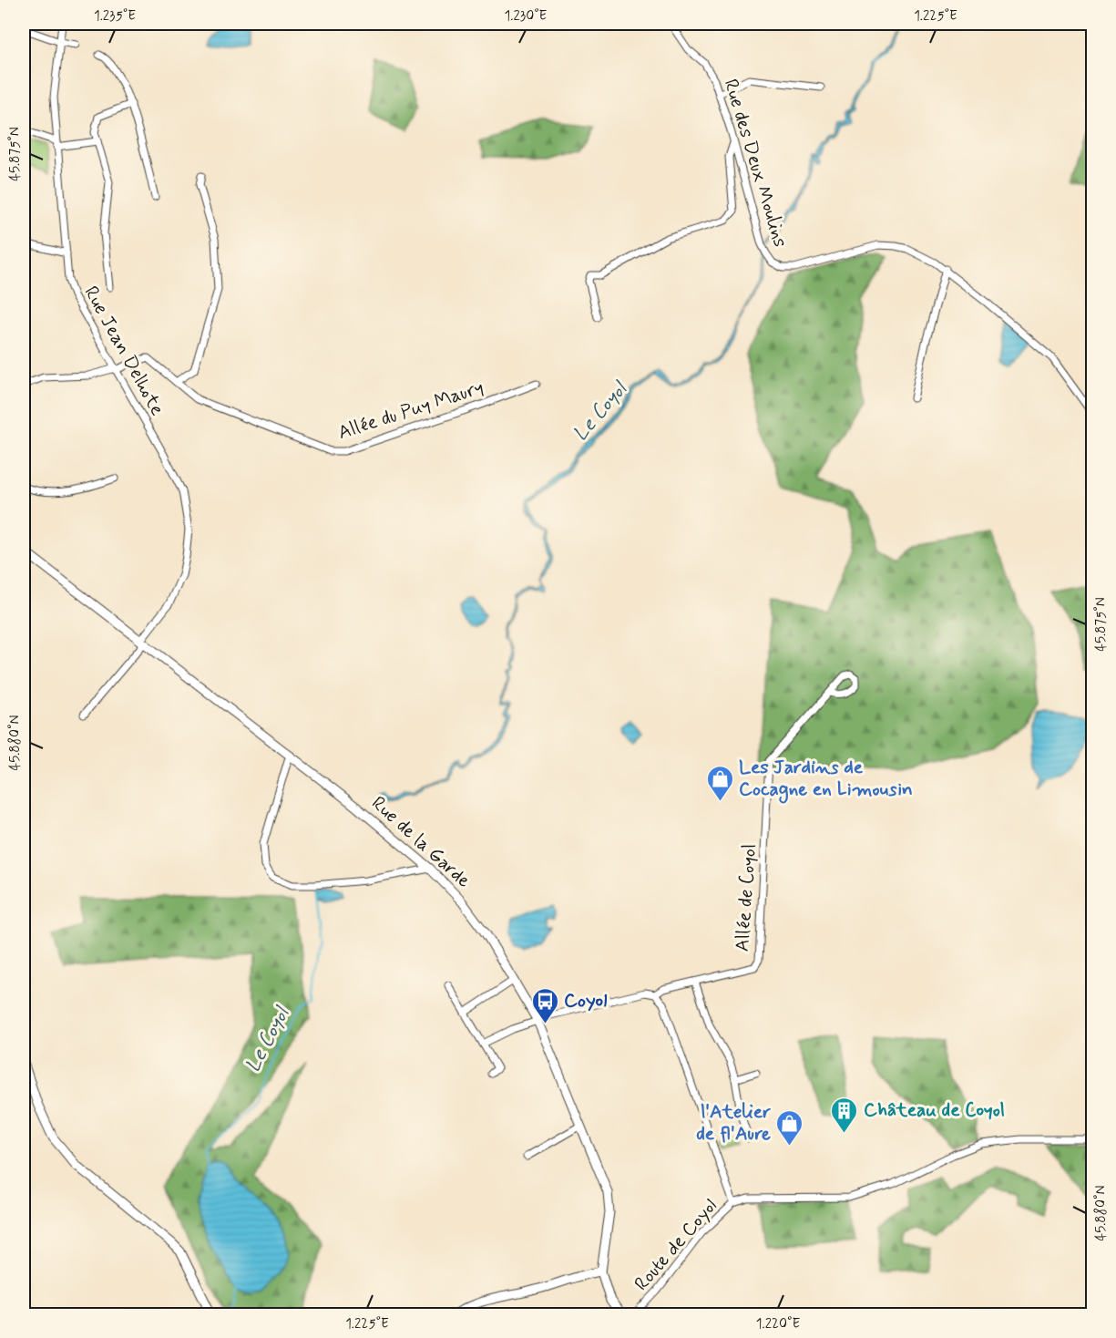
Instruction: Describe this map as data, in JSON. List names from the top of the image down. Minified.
{"streets":{"main road":["Rue de la Garde"],"street":["Rue des Deux Moulins","Rue Jean Delhote","Allée du Puy Maury","Allée de Coyol","Route de Coyol"]},"crossings":[["Rue Jean Delhote","Allée du Puy Maury"],["Rue Jean Delhote","Rue de la Garde"],["Rue de la Garde","Allée de Coyol"]],"water":["Le Coyol"],"places":{"shop":["Les Jardins de Cocagne en Limousin","l'Atelier de fl'Aure"],"bus stop":["Coyol"],"building":["Château de Coyol"]},"coordinates":["1.235°E","1.230°E","1.225°E","45.875°N","45.880°N","1.220°E"]}
